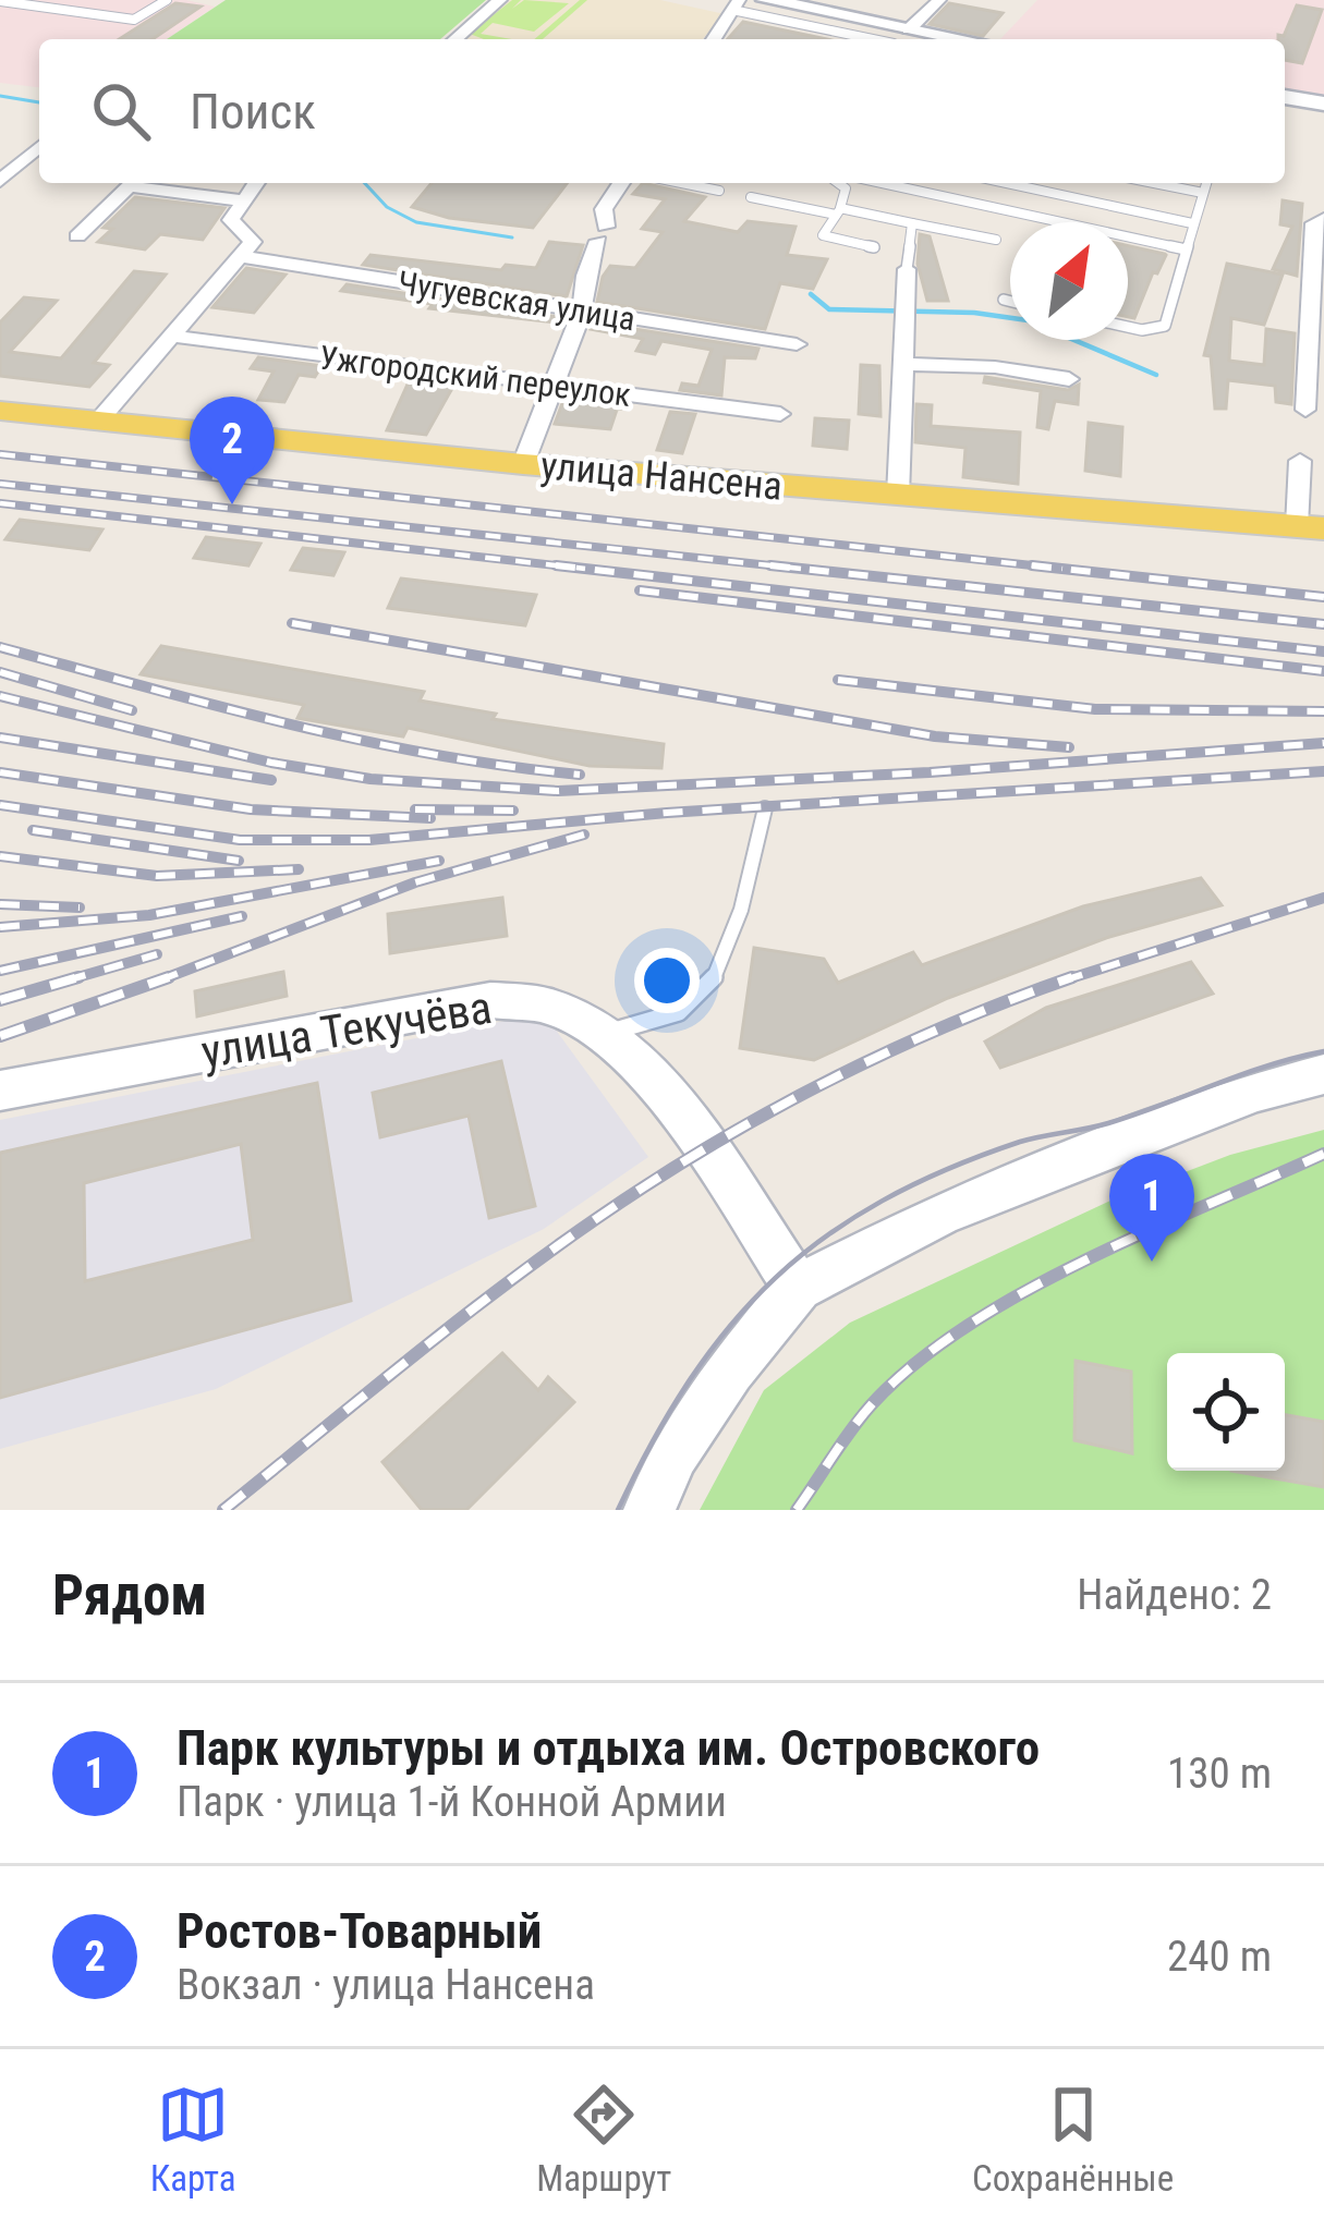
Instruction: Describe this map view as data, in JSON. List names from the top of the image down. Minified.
{"streets":{"main road":["улица Нансена","улица Текучёва"],"street":["Чугуевская улица","Ужгородский переулок"]},"north":"top right","page":{"search":"Поиск","pins":["2","1"],"heading":["Рядом","Найдено: 2"],"list":[{"mark":"1","name":"Парк культуры и отдыха им. Островского","note":"Парк · улица 1-й Конной Армии","value":"130 m"},{"mark":"2","name":"Ростов-Товарный","note":"Вокзал · улица Нансена","value":"240 m"}],"nav":["Карта","Маршрут","Сохранённые"]}}
